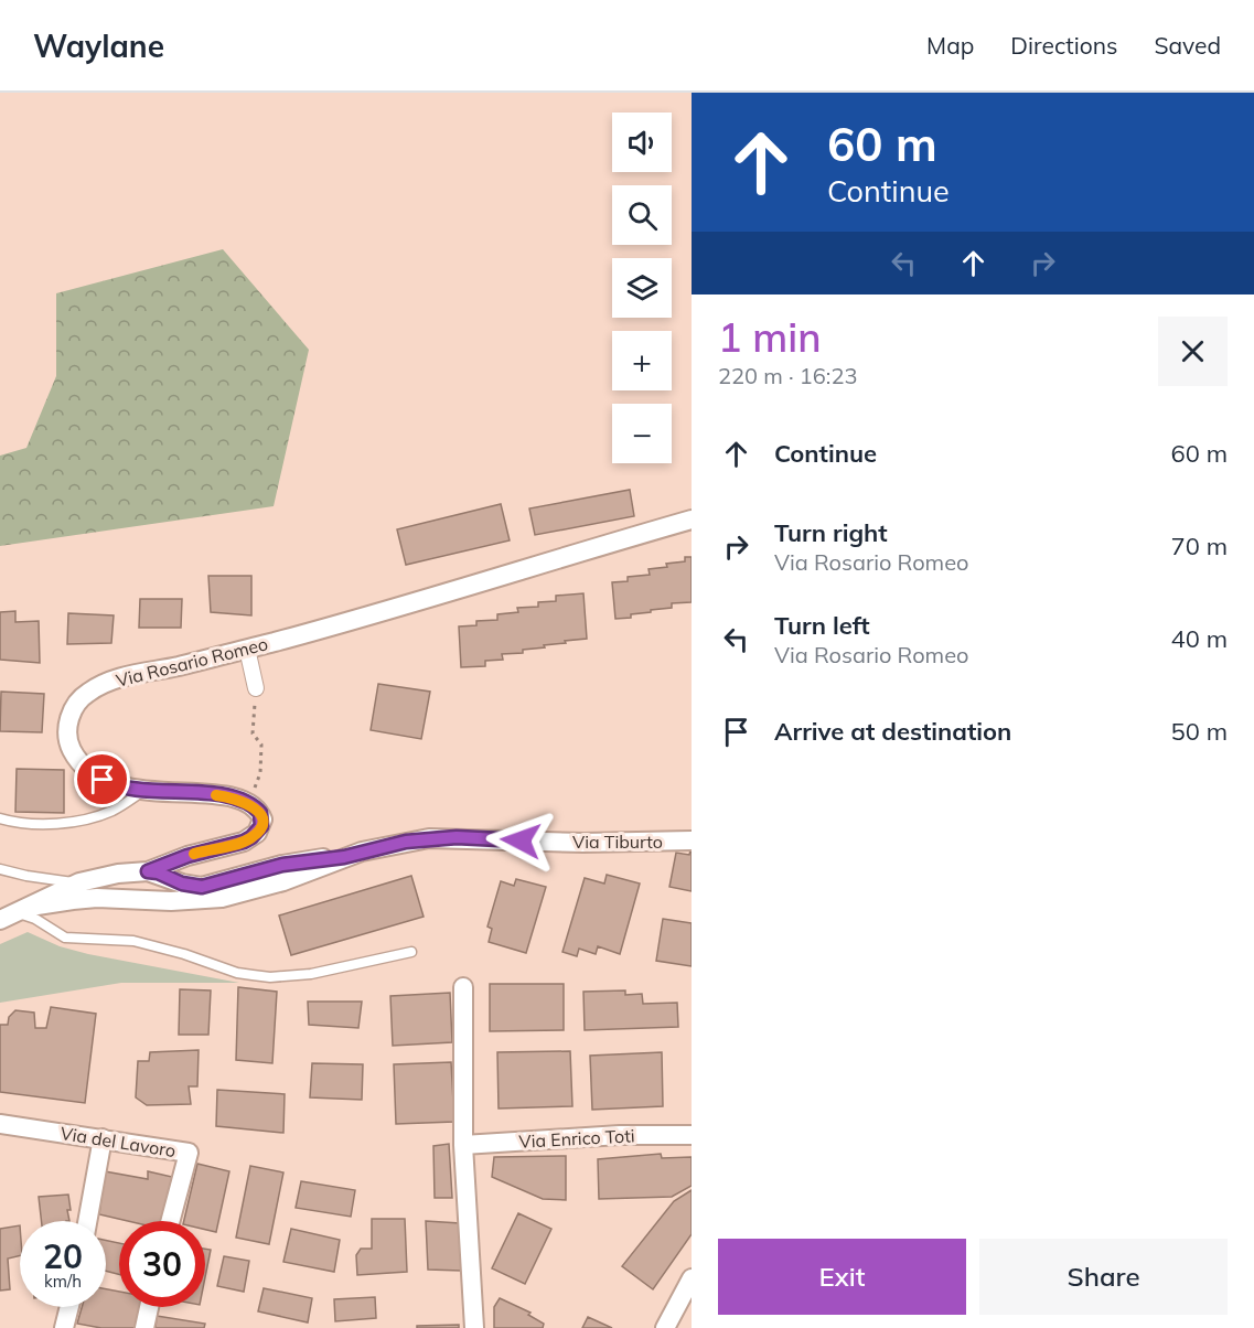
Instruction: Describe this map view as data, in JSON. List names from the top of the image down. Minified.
{"streets":{"street":["Via Rosario Romeo","Via Tiburto","Via Enrico Toti","Via del Lavoro"]},"page":{"header":"Waylane","nav":["Map","Directions","Saved"],"turn":["60 m","Continue"],"map_buttons":["+","−"],"heading":["1 min","220 m · 16:23"],"list":[{"name":"Continue","value":"60 m"},{"name":"Turn right","note":"Via Rosario Romeo","value":"70 m"},{"name":"Turn left","note":"Via Rosario Romeo","value":"40 m"},{"name":"Arrive at destination","value":"50 m"}],"speed":"20 km/h","limit":"30","buttons":["Exit","Share"]}}
